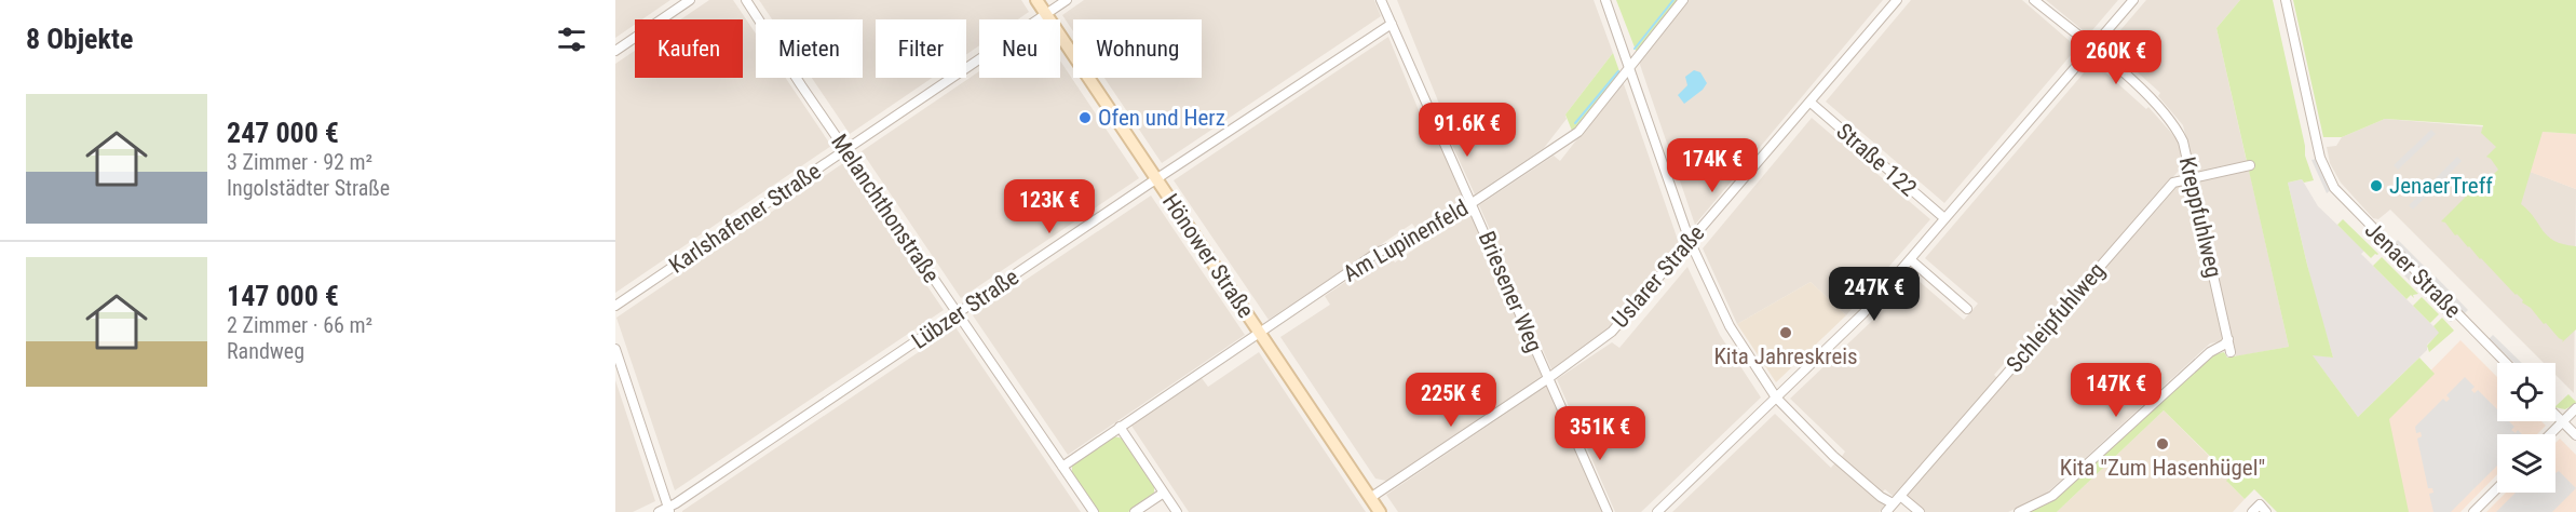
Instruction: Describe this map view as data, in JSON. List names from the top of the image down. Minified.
{"streets":{"main road":["Hönower Straße"],"street":["Straße 122","Melanchthonstraße","Kreppfuhlweg","Karlshafener Straße","Am Lupinenfeld","Jenaer Straße","Uslarer Straße","Briesener Weg","Lübzer Straße","Schleipfuhlweg"]},"crossings":[["Straße 122","Uslarer Straße"],["Melanchthonstraße","Karlshafener Straße"],["Melanchthonstraße","Am Lupinenfeld"],["Melanchthonstraße","Lübzer Straße"],["Kreppfuhlweg","Schleipfuhlweg"],["Karlshafener Straße","Hönower Straße"],["Am Lupinenfeld","Hönower Straße"],["Am Lupinenfeld","Briesener Weg"],["Hönower Straße","Uslarer Straße"],["Hönower Straße","Lübzer Straße"],["Uslarer Straße","Briesener Weg"],["Briesener Weg","Lübzer Straße"]],"places":["Ofen und Herz","JenaerTreff","Kita Jahreskreis","Kita \"Zum Hasenhügel\""],"page":{"heading":"8 Objekte","chip":["Kaufen","Mieten","Filter","Neu","Wohnung"],"price":["260K €","91.6K €","174K €","123K €","247K €","147K €","225K €","351K €"],"list":[{"name":"247 000 €","note":"3 Zimmer · 92 m² · Ingolstädter Straße"},{"name":"147 000 €","note":"2 Zimmer · 66 m² · Randweg"}]}}
